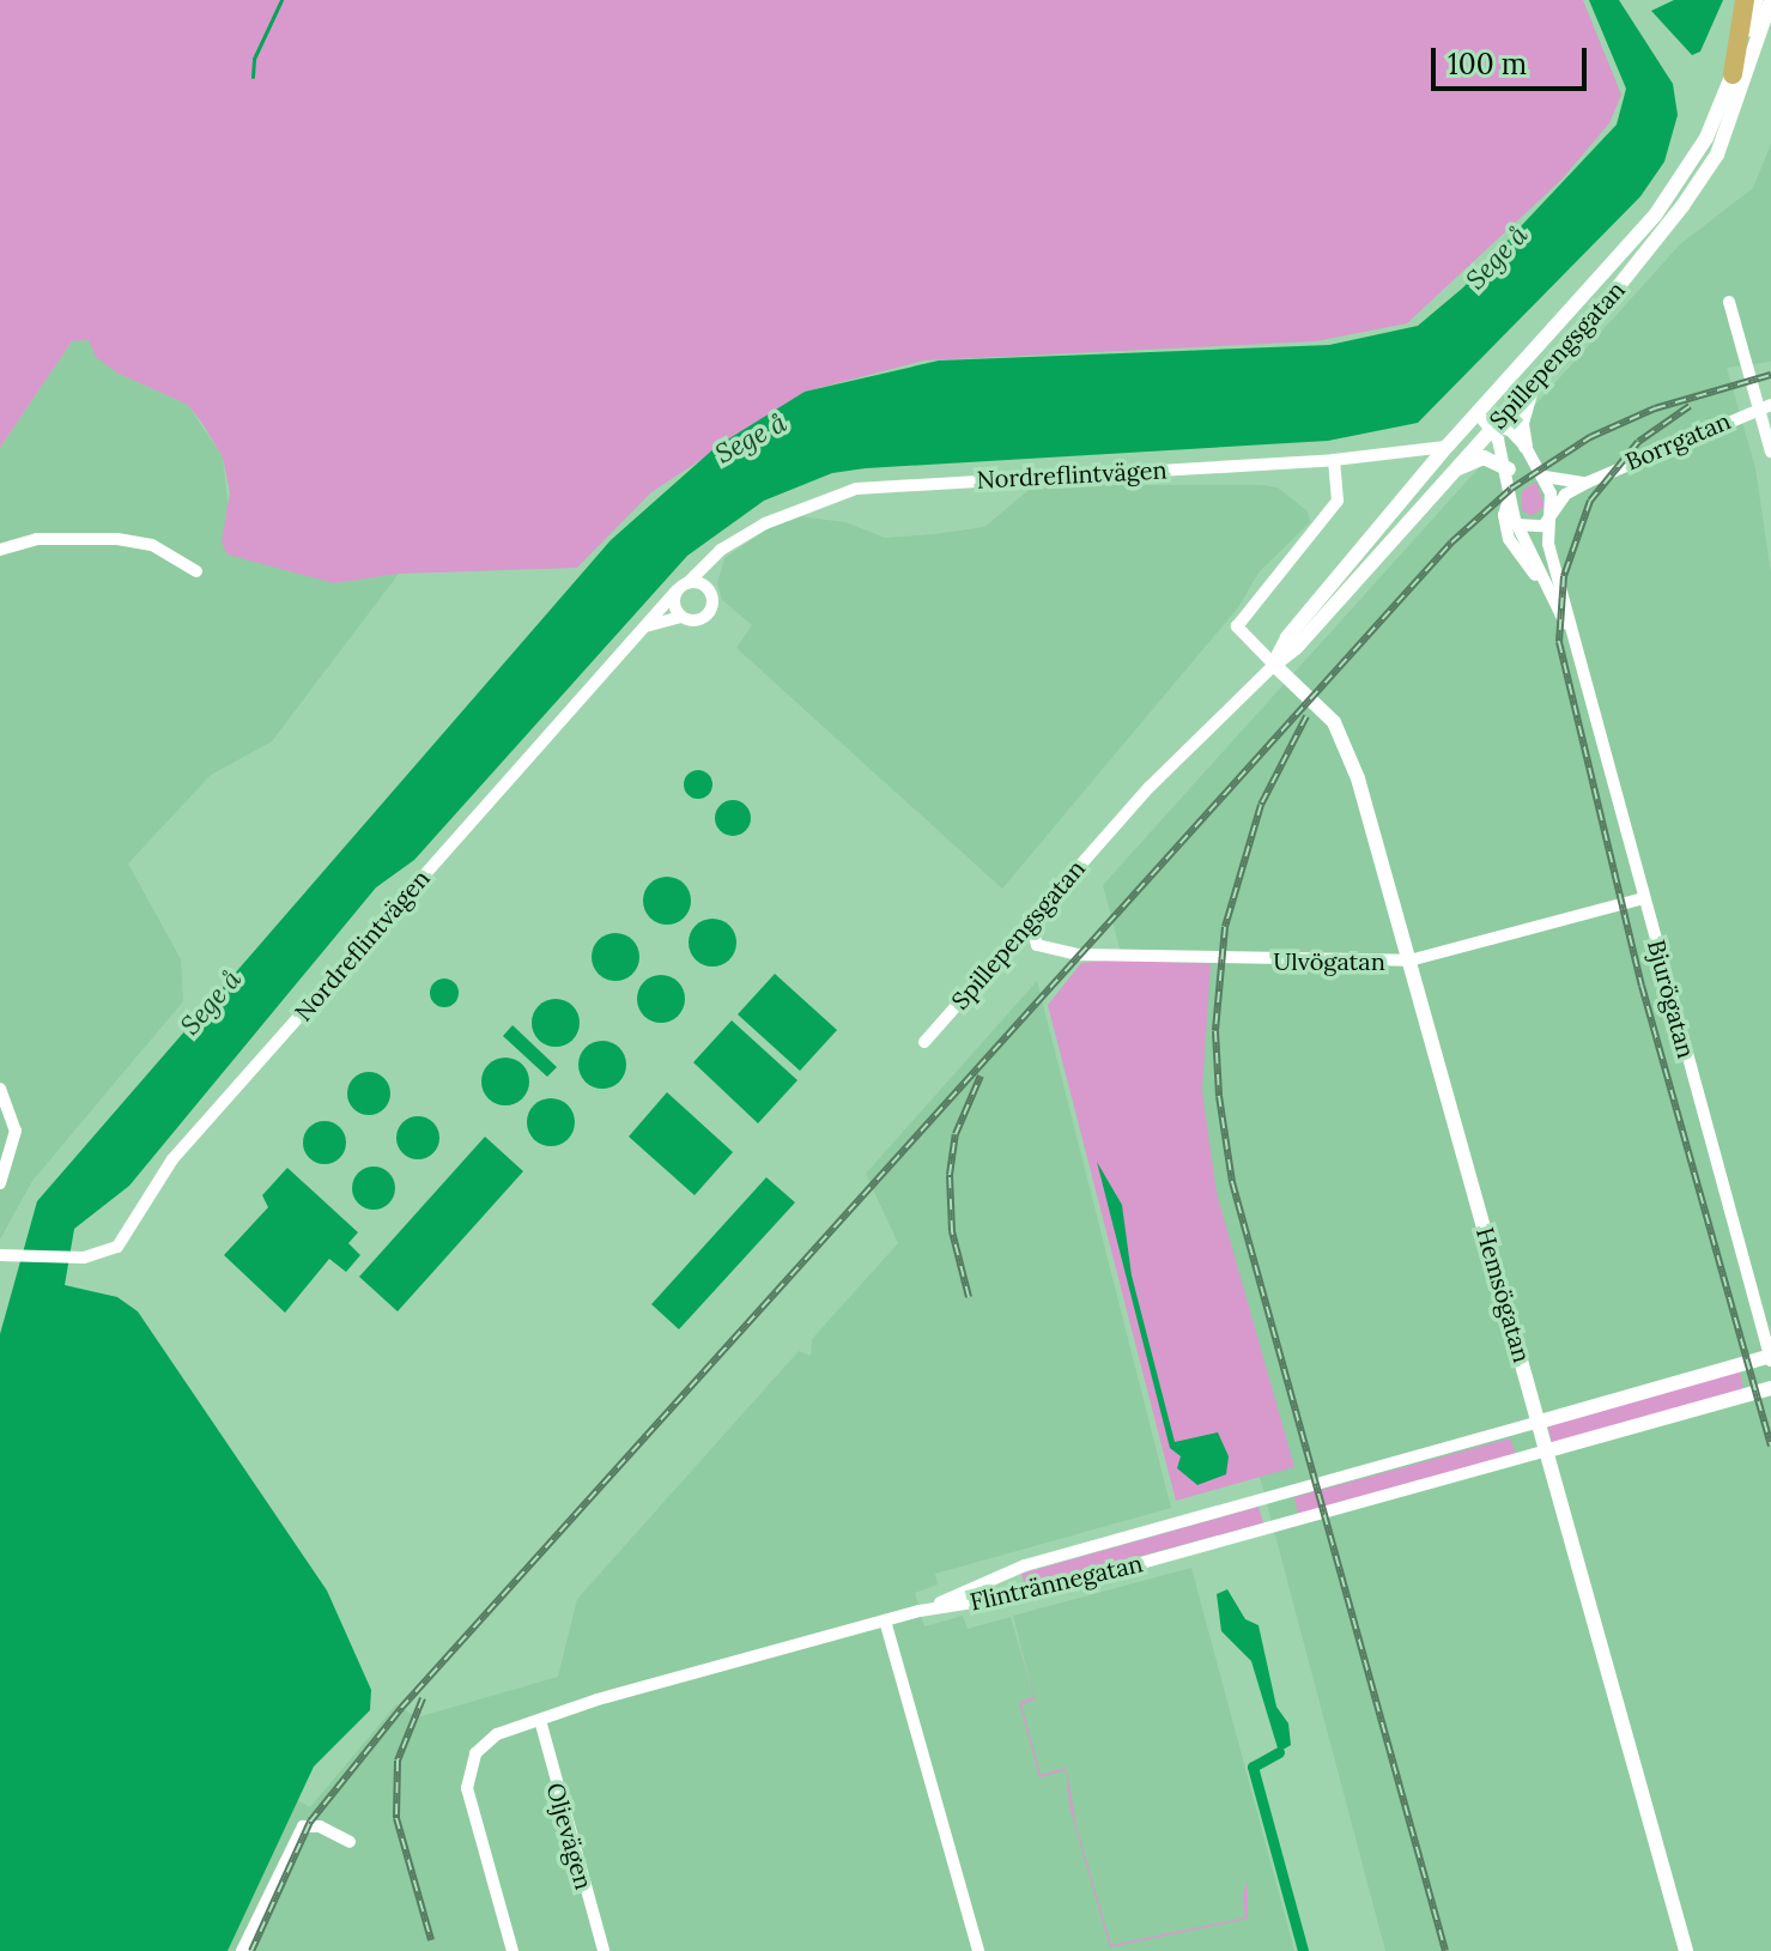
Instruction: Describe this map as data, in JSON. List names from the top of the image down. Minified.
{"streets":{"street":["Spillepengsgatan","Borrgatan","Nordreflintvägen","Ulvögatan","Bjurögatan","Hemsögatan","Flintrännegatan","Oljevägen"]},"crossings":[["Spillepengsgatan","Nordreflintvägen"],["Spillepengsgatan","Ulvögatan"],["Spillepengsgatan","Bjurögatan"],["Spillepengsgatan","Hemsögatan"],["Borrgatan","Bjurögatan"],["Ulvögatan","Bjurögatan"],["Ulvögatan","Hemsögatan"],["Bjurögatan","Flintrännegatan"],["Hemsögatan","Flintrännegatan"]],"water":["Sege å"],"scale_bar":"100 m"}
